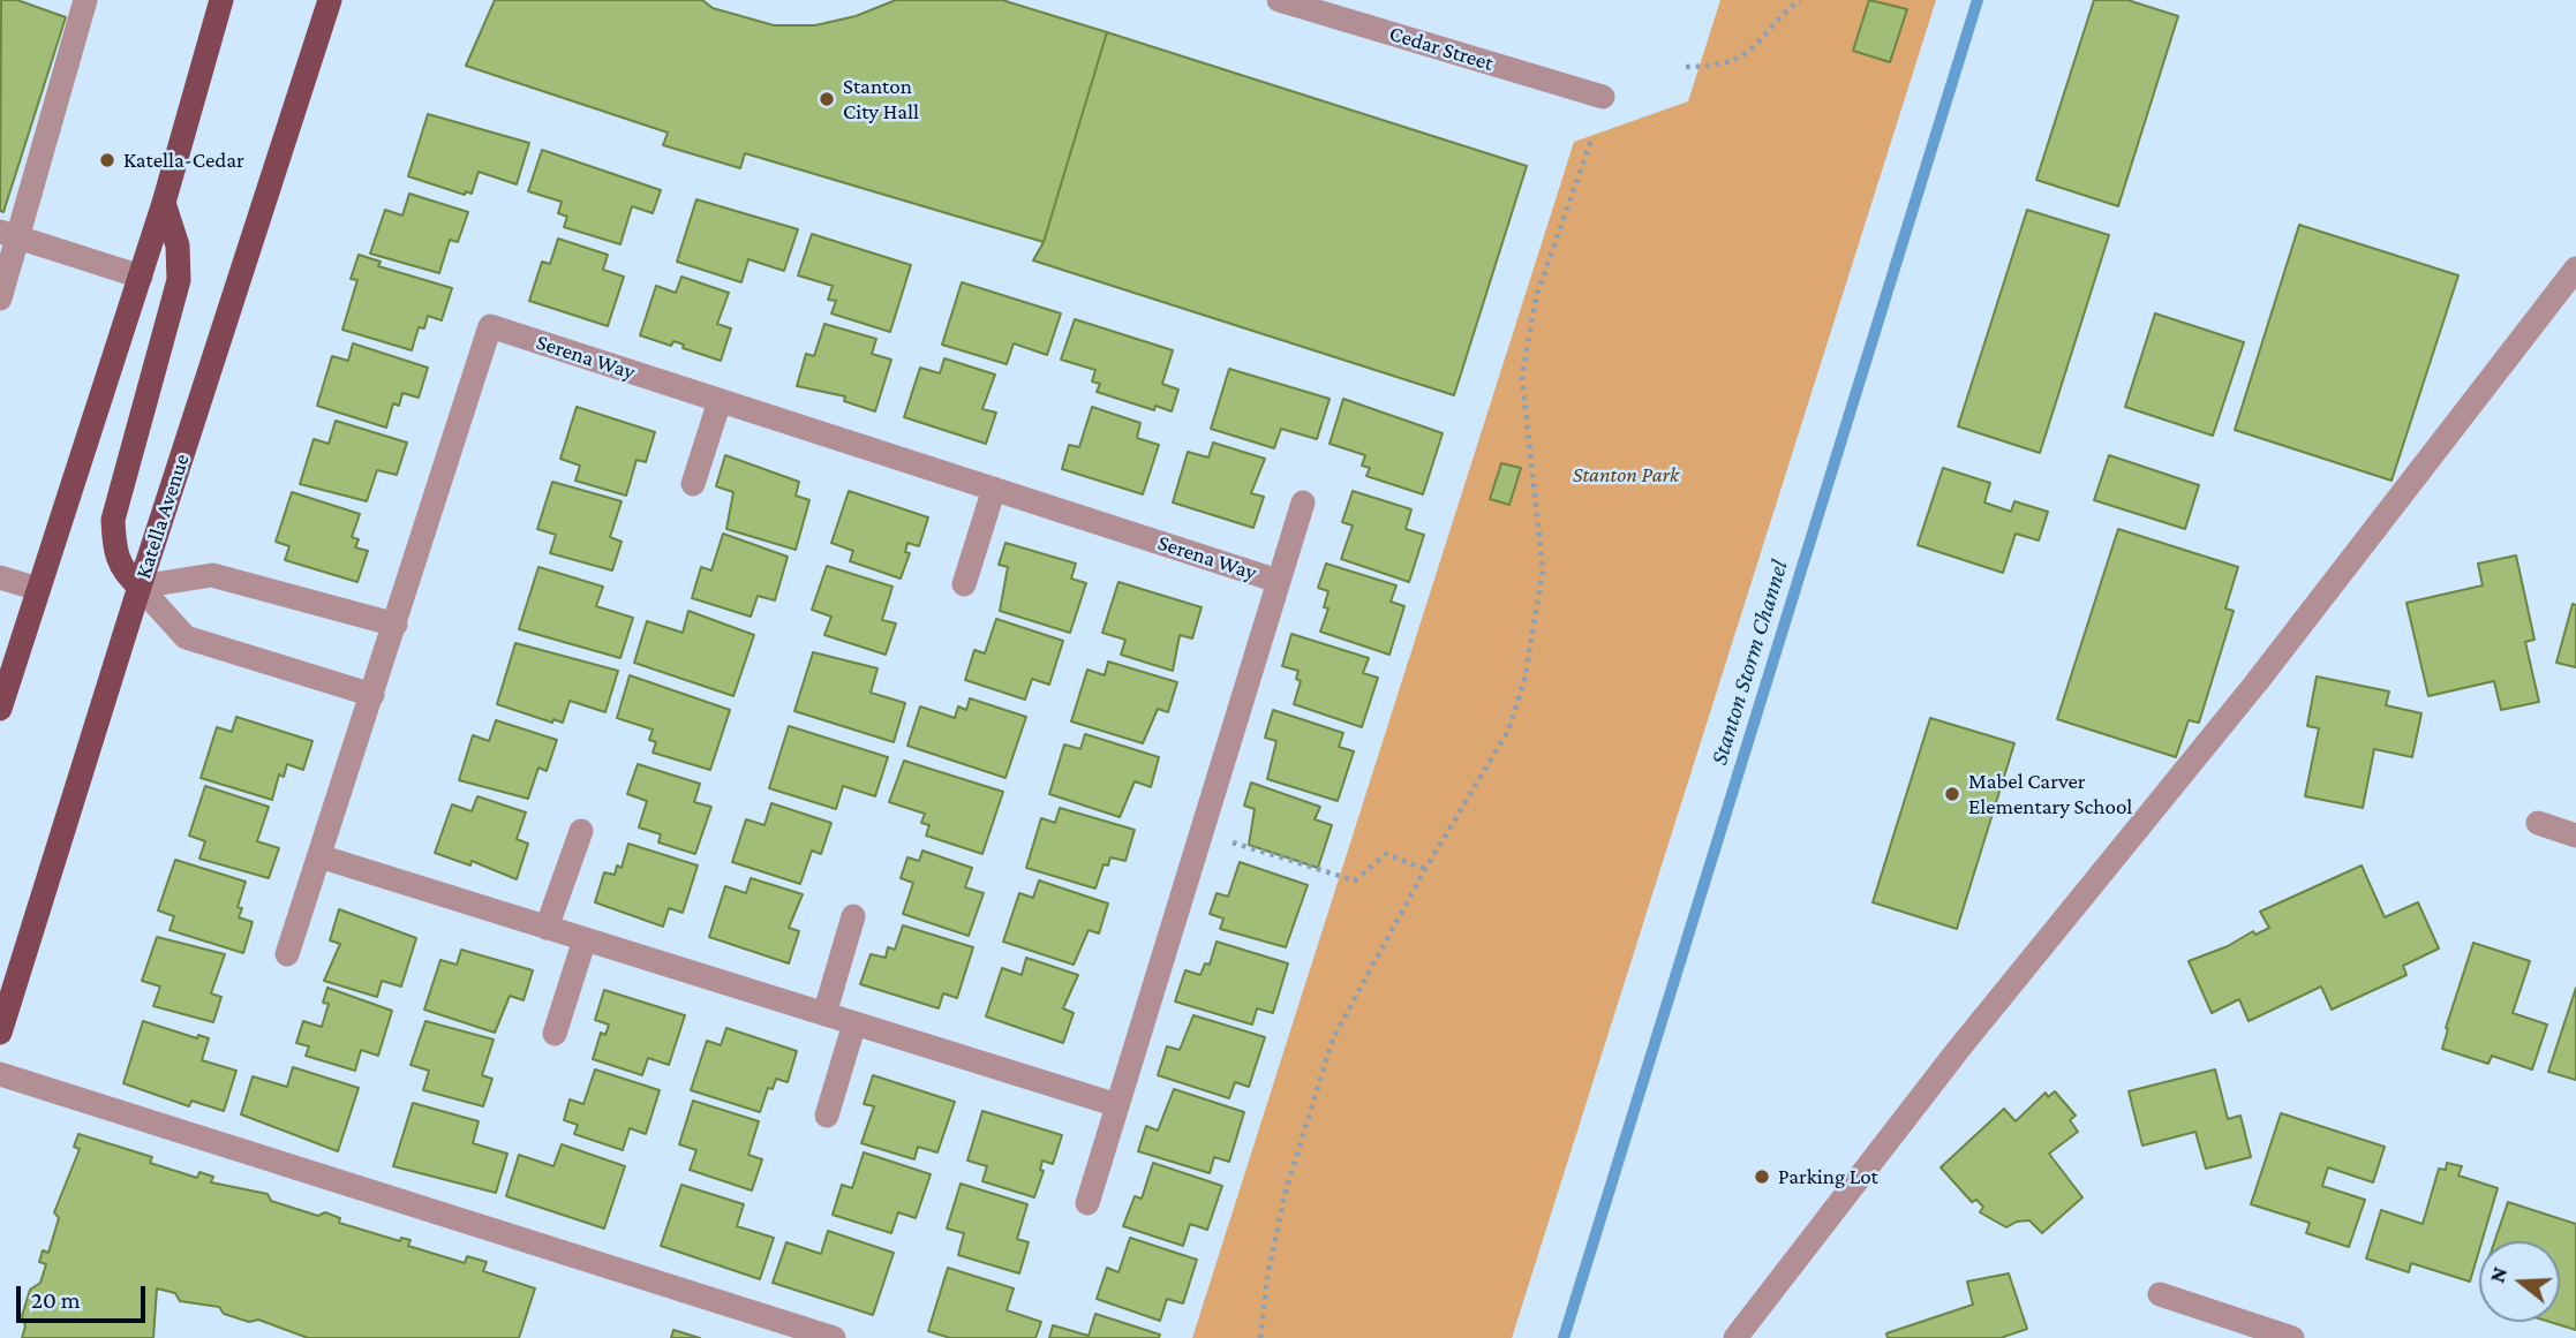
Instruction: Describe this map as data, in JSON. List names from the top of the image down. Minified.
{"streets":{"main road":["Katella Avenue"],"street":["Cedar Street","Serena Way"]},"water":["Stanton Storm Channel"],"parks":["Stanton Park"],"places":["Stanton City Hall","Katella-Cedar","Mabel Carver Elementary School","Parking Lot"],"scale_bar":"20 m","north":"left"}
